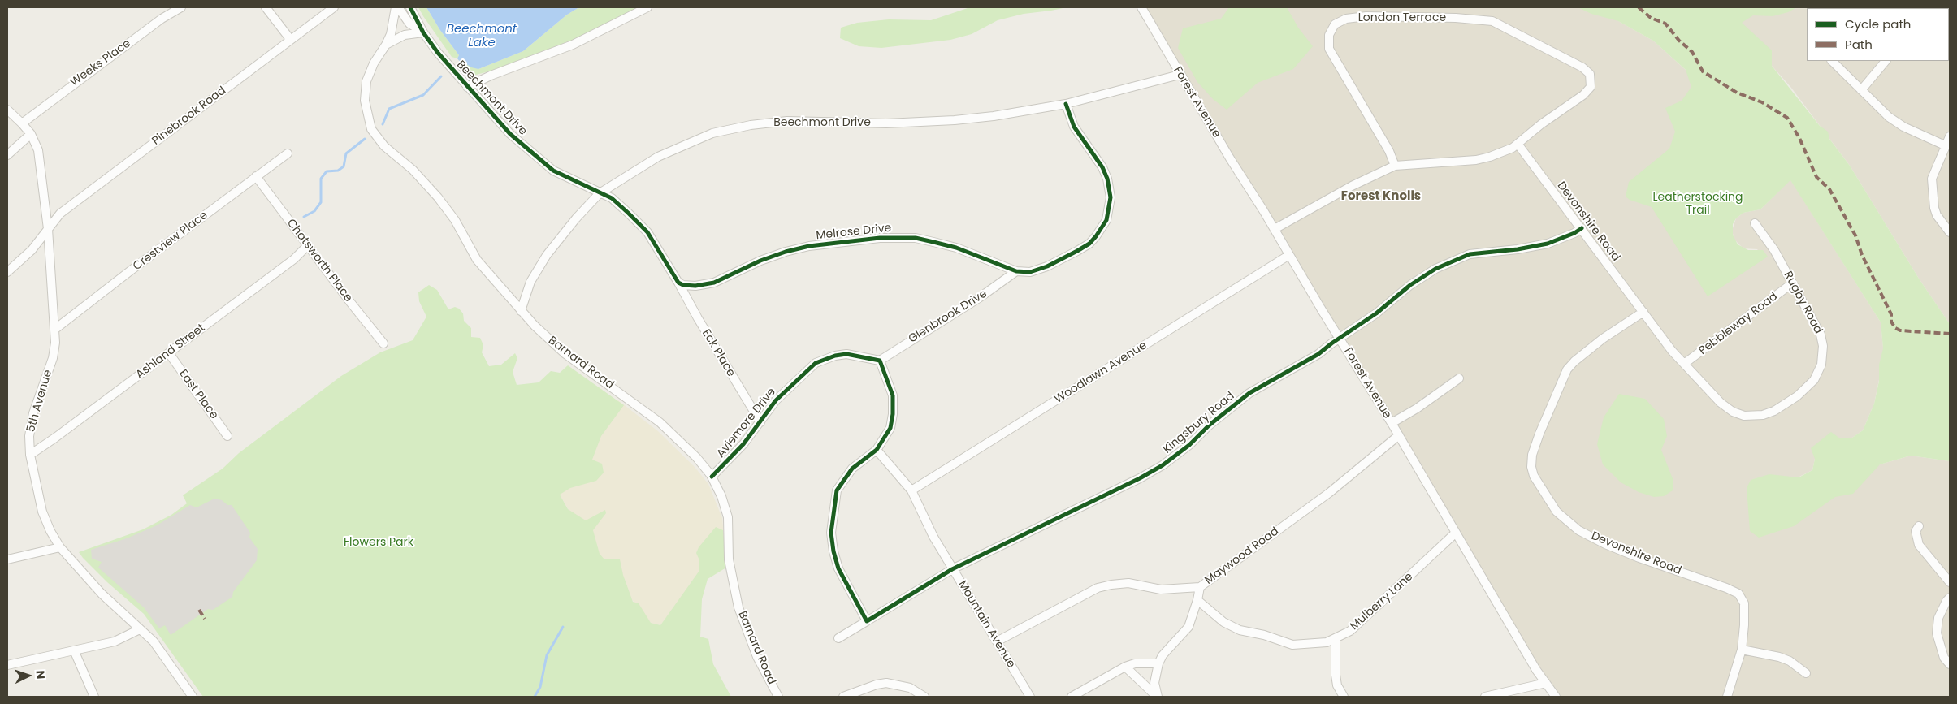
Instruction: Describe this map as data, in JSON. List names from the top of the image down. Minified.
{"streets":{"street":["London Terrace","Weeks Place","Beechmont Drive","Forest Avenue","Pinebrook Road","Devonshire Road","Melrose Drive","Crestview Place","Chatsworth Place","Rugby Road","Glenbrook Drive","Pebbleway Road","Ashland Street","Eck Place","Barnard Road","Woodlawn Avenue","East Place","5th Avenue","Aviemore Drive","Kingsbury Road","Maywood Road","Mulberry Lane","Mountain Avenue"]},"crossings":[["London Terrace","Devonshire Road"],["Weeks Place","5th Avenue"],["Beechmont Drive","Forest Avenue"],["Beechmont Drive","Melrose Drive"],["Beechmont Drive","Barnard Road"],["Forest Avenue","Woodlawn Avenue"],["Forest Avenue","Kingsbury Road"],["Forest Avenue","Maywood Road"],["Forest Avenue","Mulberry Lane"],["Pinebrook Road","5th Avenue"],["Devonshire Road","Rugby Road"],["Devonshire Road","Kingsbury Road"],["Melrose Drive","Glenbrook Drive"],["Melrose Drive","Eck Place"],["Crestview Place","Chatsworth Place"],["Crestview Place","5th Avenue"],["Chatsworth Place","Ashland Street"],["Rugby Road","Pebbleway Road"],["Glenbrook Drive","Aviemore Drive"],["Ashland Street","East Place"],["Ashland Street","5th Avenue"],["Eck Place","Aviemore Drive"],["Barnard Road","Aviemore Drive"],["Woodlawn Avenue","Mountain Avenue"],["Kingsbury Road","Mountain Avenue"],["Maywood Road","Mountain Avenue"]],"districts":["Forest Knolls"],"water":["Beechmont Lake"],"parks":["Leatherstocking Trail","Flowers Park"],"legend":["Cycle path","Path"],"north":"right"}
